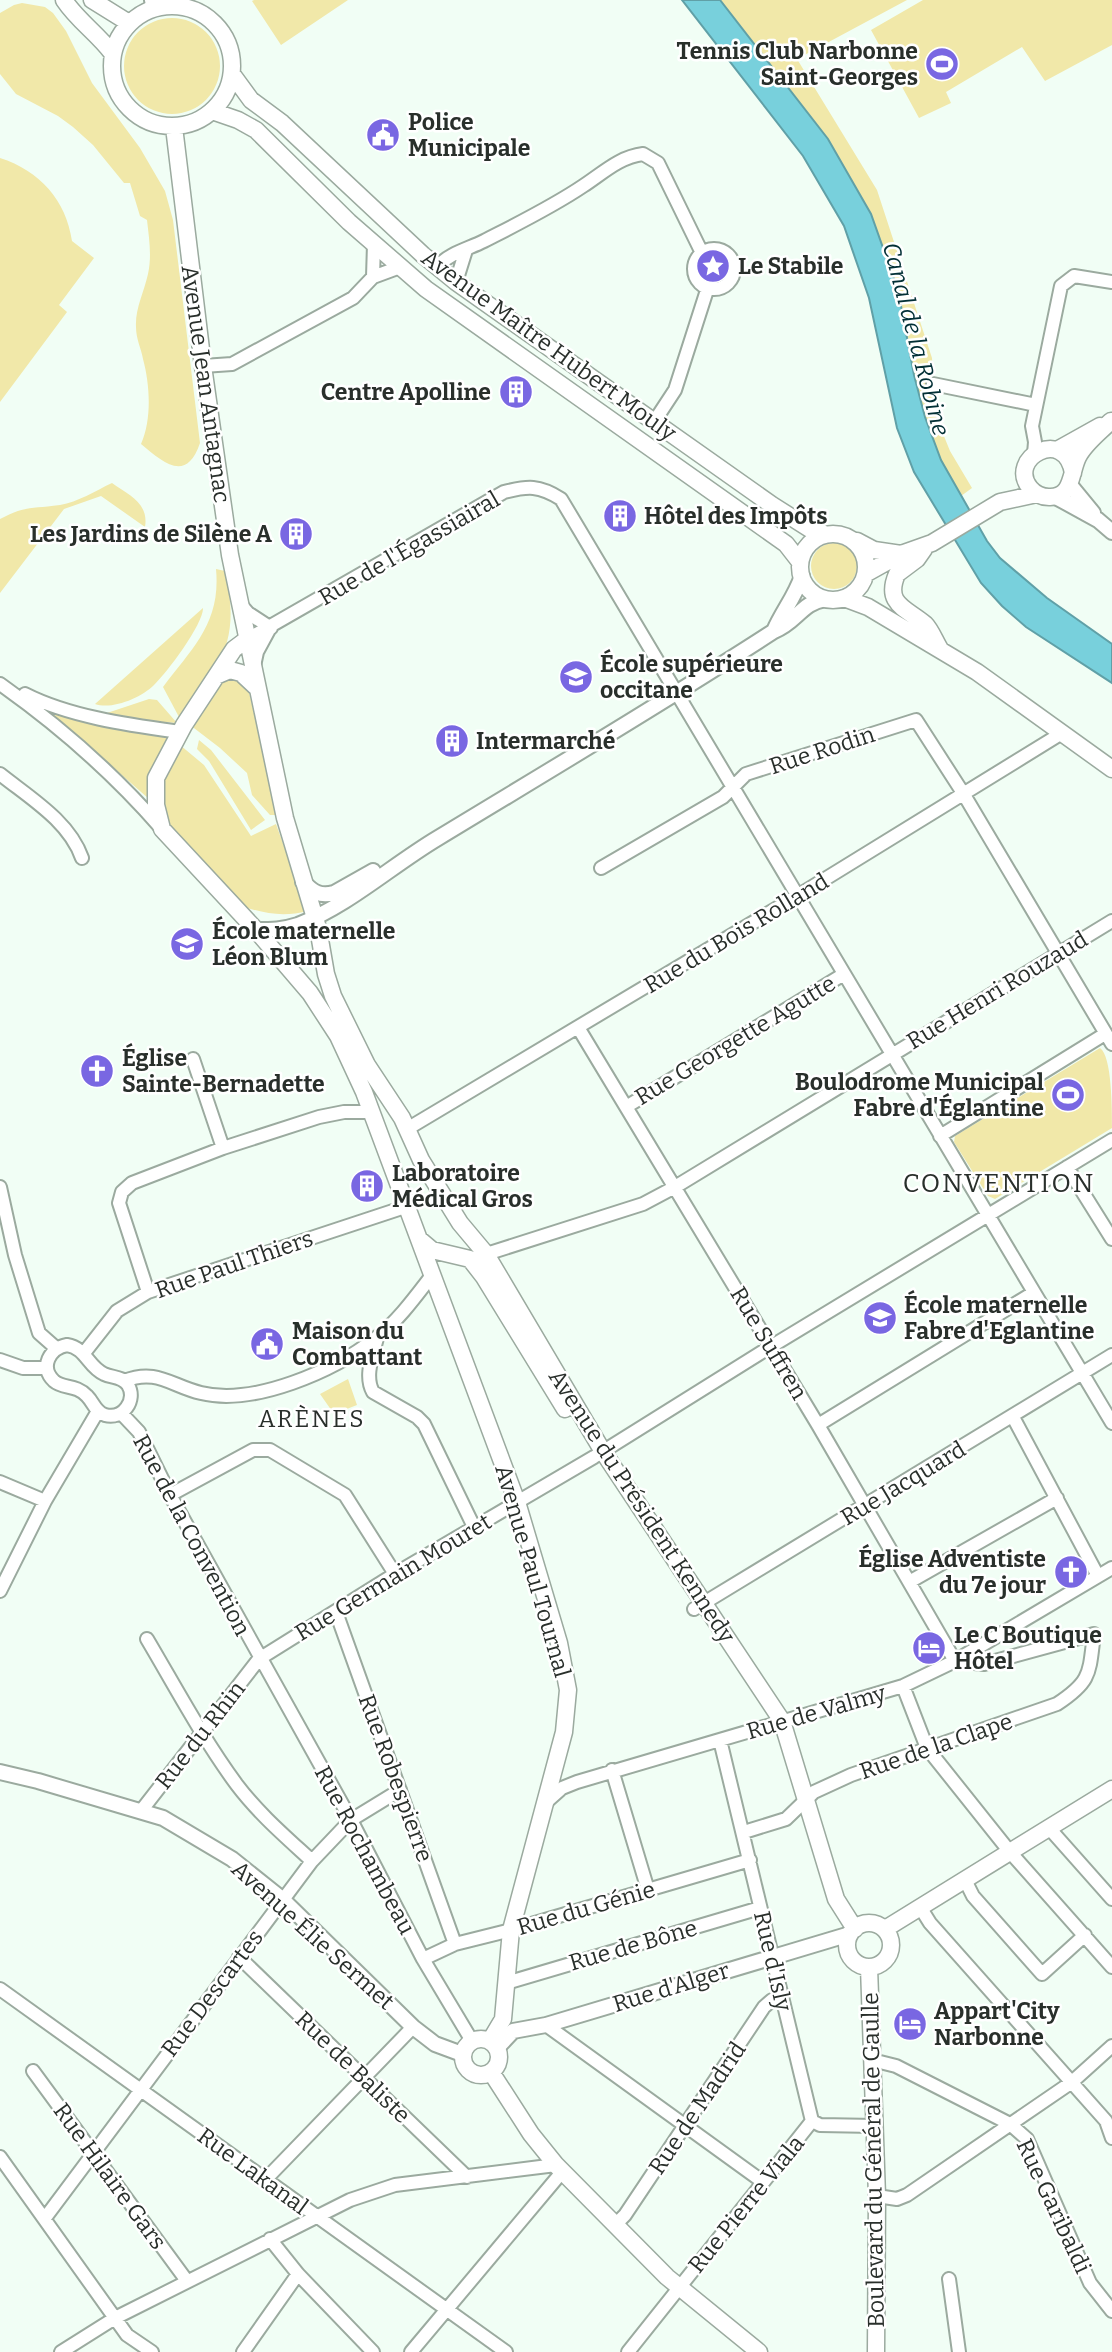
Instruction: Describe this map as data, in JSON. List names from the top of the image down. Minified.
{"streets":{"main road":["Avenue Maître Hubert Mouly","Avenue Jean Antagnac","Avenue du Président Kennedy","Avenue Paul Tournal","Boulevard du Général de Gaulle"],"street":["Rue de l'Égassiairal","Rue Rodin","Rue du Bois Rolland","Rue Henri Rouzaud","Rue Georgette Agutte","Rue Paul Thiers","Rue Suffren","Rue Jacquard","Rue de la Convention","Rue Germain Mouret","Rue de Valmy","Rue du Rhin","Rue de la Clape","Rue Robespierre","Rue Rochambeau","Rue du Génie","Avenue Élie Sermet","Rue de Bône","Rue d'Isly","Rue d'Alger","Rue Descartes","Rue de Baliste","Rue de Madrid","Rue Lakanal","Rue Hilaire Gars","Rue Pierre Viala","Rue Garibaldi"]},"crossings":[["Avenue Maître Hubert Mouly","Avenue Jean Antagnac"],["Avenue Jean Antagnac","Rue de l'Égassiairal"],["Avenue Jean Antagnac","Avenue du Président Kennedy"],["Rue de l'Égassiairal","Rue Rodin"],["Rue de l'Égassiairal","Rue du Bois Rolland"],["Rue de l'Égassiairal","Rue Henri Rouzaud"],["Rue de l'Égassiairal","Rue Georgette Agutte"],["Rue de l'Égassiairal","Rue Jacquard"],["Rue de l'Égassiairal","Rue Germain Mouret"],["Rue Rodin","Rue du Bois Rolland"],["Rue du Bois Rolland","Rue Suffren"],["Rue du Bois Rolland","Avenue du Président Kennedy"],["Rue Henri Rouzaud","Rue Suffren"],["Rue Henri Rouzaud","Avenue du Président Kennedy"],["Rue Georgette Agutte","Rue Suffren"],["Rue Paul Thiers","Avenue Paul Tournal"],["Rue Suffren","Rue Jacquard"],["Rue Suffren","Rue Germain Mouret"],["Rue Suffren","Rue de Valmy"],["Rue Jacquard","Avenue du Président Kennedy"],["Avenue du Président Kennedy","Rue Germain Mouret"],["Avenue du Président Kennedy","Rue de Valmy"],["Avenue du Président Kennedy","Rue de la Clape"],["Avenue du Président Kennedy","Rue d'Alger"],["Avenue du Président Kennedy","Boulevard du Général de Gaulle"],["Rue de la Convention","Rue Germain Mouret"],["Rue de la Convention","Rue du Rhin"],["Rue de la Convention","Rue Rochambeau"],["Avenue Paul Tournal","Rue Germain Mouret"],["Avenue Paul Tournal","Rue de Valmy"],["Avenue Paul Tournal","Rue Rochambeau"],["Avenue Paul Tournal","Rue du Génie"],["Avenue Paul Tournal","Avenue Élie Sermet"],["Avenue Paul Tournal","Rue de Bône"],["Avenue Paul Tournal","Rue d'Alger"],["Rue Germain Mouret","Rue du Rhin"],["Rue Germain Mouret","Rue Robespierre"],["Rue Germain Mouret","Rue Rochambeau"],["Rue de Valmy","Rue de la Clape"],["Rue de Valmy","Rue d'Isly"],["Rue du Rhin","Rue Rochambeau"],["Rue du Rhin","Avenue Élie Sermet"],["Rue de la Clape","Rue d'Isly"],["Rue Robespierre","Rue du Génie"],["Rue Robespierre","Rue Descartes"],["Rue Rochambeau","Rue du Génie"],["Rue Rochambeau","Avenue Élie Sermet"],["Rue Rochambeau","Rue d'Alger"],["Rue Rochambeau","Rue Descartes"],["Rue du Génie","Rue d'Isly"],["Avenue Élie Sermet","Rue d'Alger"],["Avenue Élie Sermet","Rue Descartes"],["Rue de Bône","Rue d'Isly"],["Rue d'Isly","Rue d'Alger"],["Rue d'Isly","Rue de Madrid"],["Rue d'Isly","Rue Pierre Viala"],["Rue d'Alger","Boulevard du Général de Gaulle"],["Rue Descartes","Rue de Baliste"],["Rue Descartes","Rue Lakanal"],["Rue Descartes","Rue Hilaire Gars"],["Boulevard du Général de Gaulle","Rue Garibaldi"]],"districts":["CONVENTION","ARÈNES"],"water":["Canal de la Robine"],"places":{"sports":["Tennis Club Narbonne Saint-Georges","Boulodrome Municipal Fabre d'Églantine"],"public building":["Police Municipale","Maison du Combattant"],"place":["Le Stabile"],"building":["Centre Apolline","Hôtel des Impôts","Les Jardins de Silène A","Intermarché","Laboratoire Médical Gros"],"school or university":["École supérieure occitane","École maternelle Léon Blum","École maternelle Fabre d'Eglantine"],"church":["Église Sainte-Bernadette","Église Adventiste du 7e jour"],"hotel":["Le C Boutique Hôtel","Appart'City Narbonne"]}}
